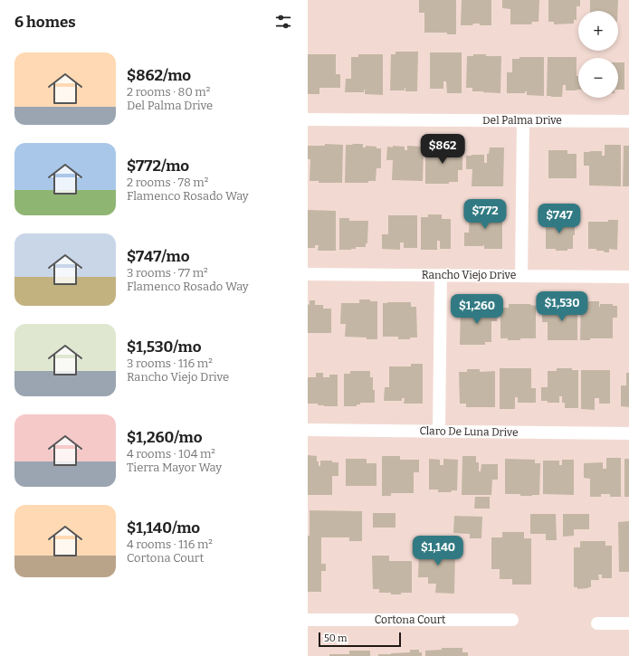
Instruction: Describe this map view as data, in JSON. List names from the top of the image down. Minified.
{"streets":{"street":["Del Palma Drive","Rancho Viejo Drive","Claro De Luna Drive","Cortona Court"]},"scale_bar":"50 m","page":{"heading":"6 homes","map_buttons":["+","−"],"list":[{"name":"$862/mo","note":"2 rooms · 80 m² · Del Palma Drive"},{"name":"$772/mo","note":"2 rooms · 78 m² · Flamenco Rosado Way"},{"name":"$747/mo","note":"3 rooms · 77 m² · Flamenco Rosado Way"},{"name":"$1,530/mo","note":"3 rooms · 116 m² · Rancho Viejo Drive"},{"name":"$1,260/mo","note":"4 rooms · 104 m² · Tierra Mayor Way"},{"name":"$1,140/mo","note":"4 rooms · 116 m² · Cortona Court"}],"price":["$862","$772","$747","$1,530","$1,260","$1,140"],"scale":"50 m"}}
